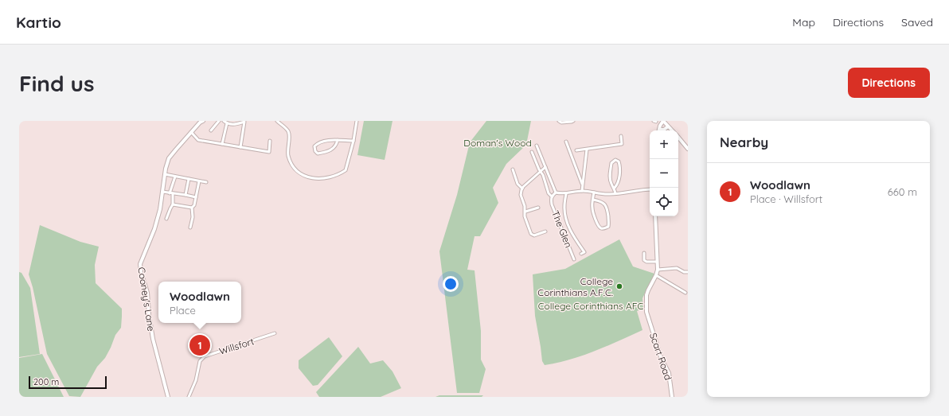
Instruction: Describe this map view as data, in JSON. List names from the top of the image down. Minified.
{"streets":{"street":["The Glen","Cooney's Lane","Willsfort","Scart Road"]},"parks":["Doman's Wood","College Corinthians AFC"],"places":["College Corinthians A.F.C."],"scale_bar":"200 m","page":{"header":"Kartio","nav":["Map","Directions","Saved"],"buttons":"Directions","title":"Find us","heading":"Nearby","map_buttons":["+","−"],"list":[{"mark":"1","name":"Woodlawn","note":"Place · Willsfort","value":"660 m"}],"popup":["Woodlawn","Place"],"pins":"1","scale":"200 m"}}
